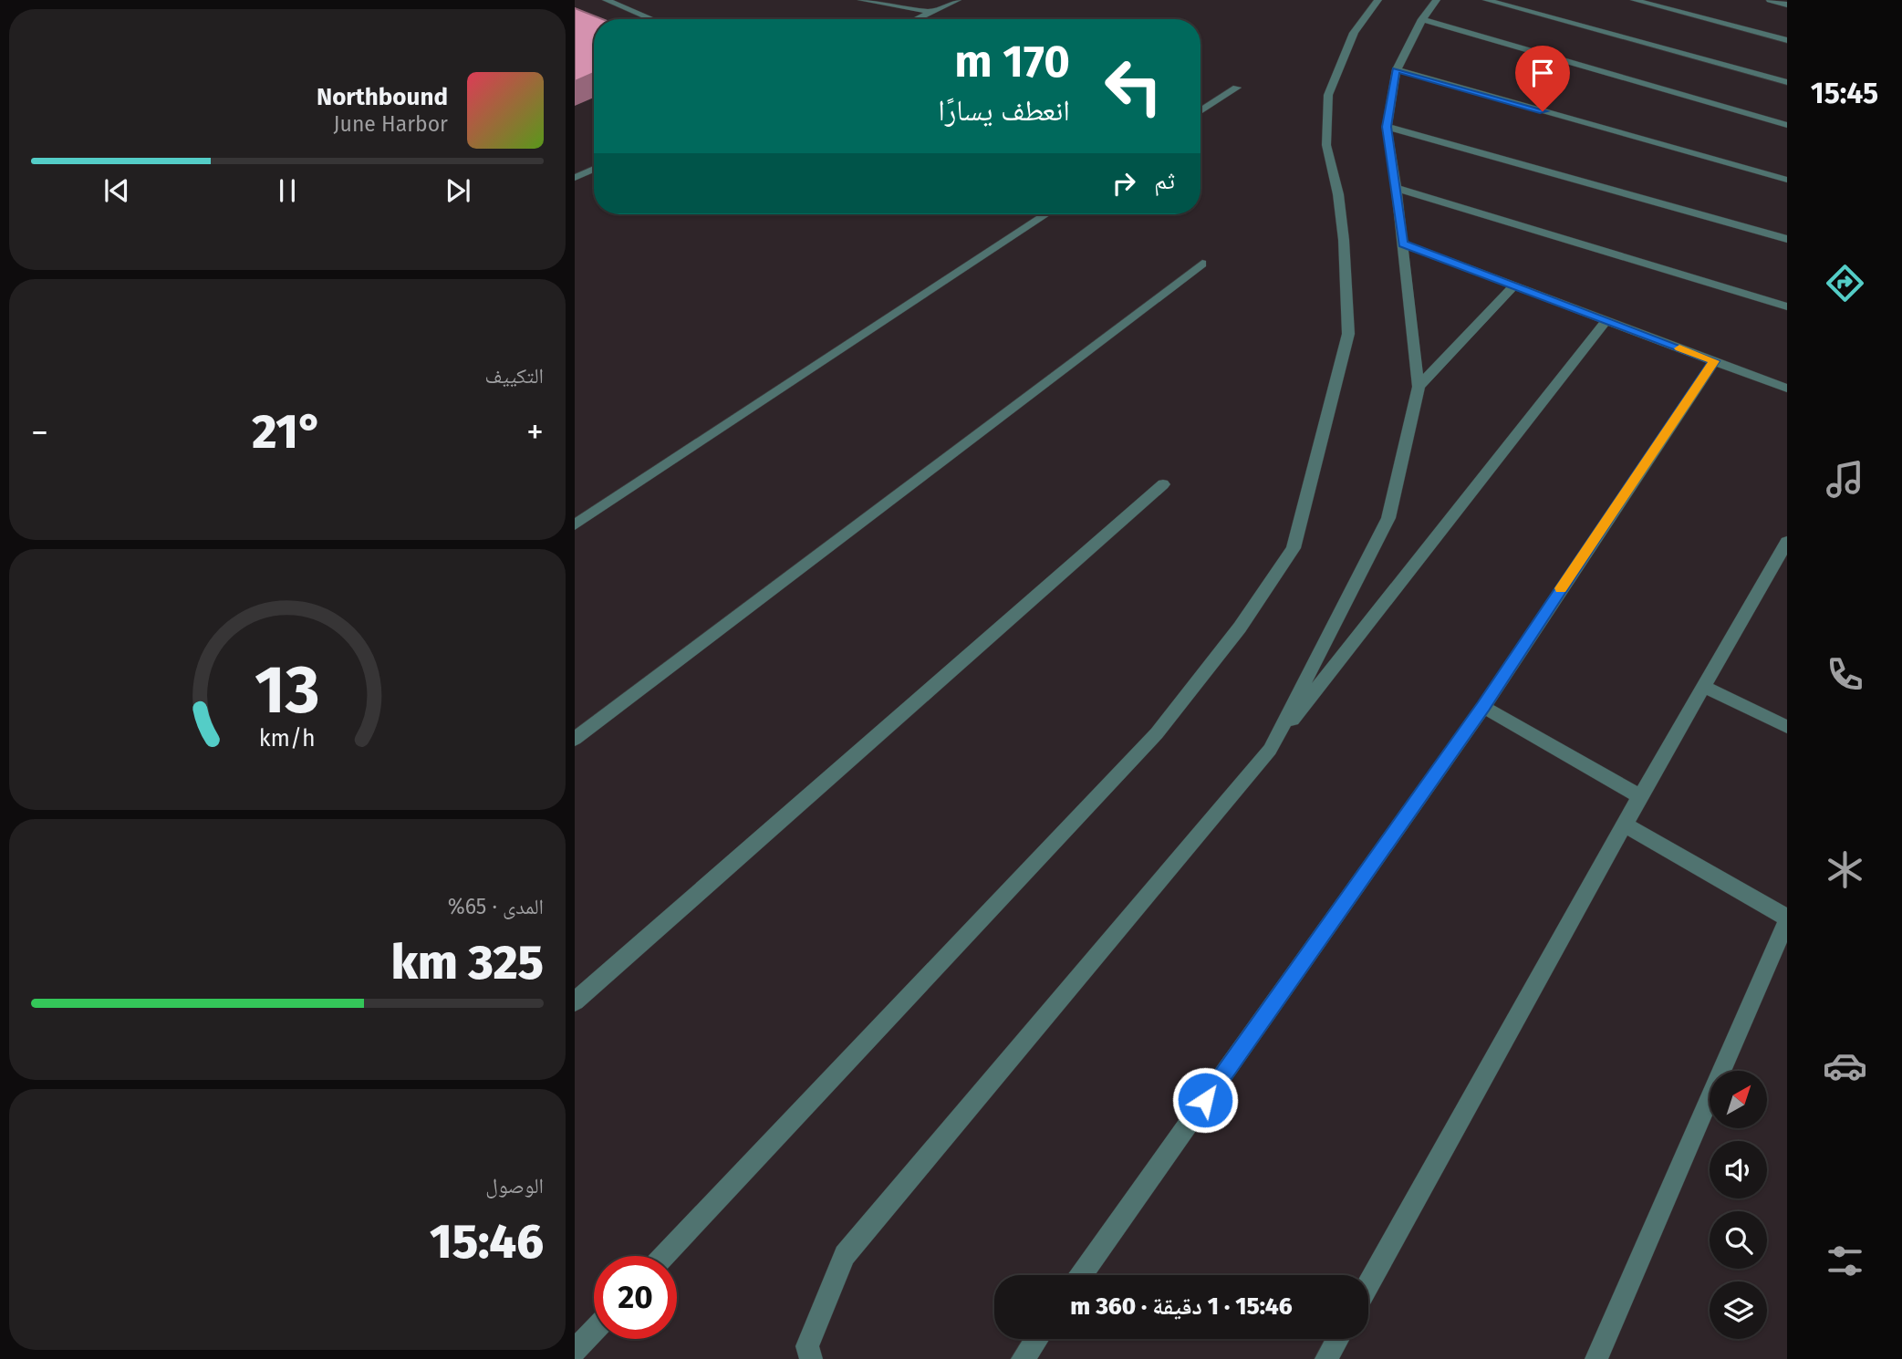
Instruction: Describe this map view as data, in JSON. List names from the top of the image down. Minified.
{"north":"top right","page":{"tabs":"15:45","turn":["170 m","انعطف يسارًا"],"song":["Northbound","June Harbor"],"then":"ثم","tile":["التكييف",["المدى · 65%","325 km"],["الوصول","15:46"]],"heat":["−","21°","+"],"limit":"20","trip":"15:46 · 1 دقيقة · 360 m","gauge":["13","km/h"]}}
